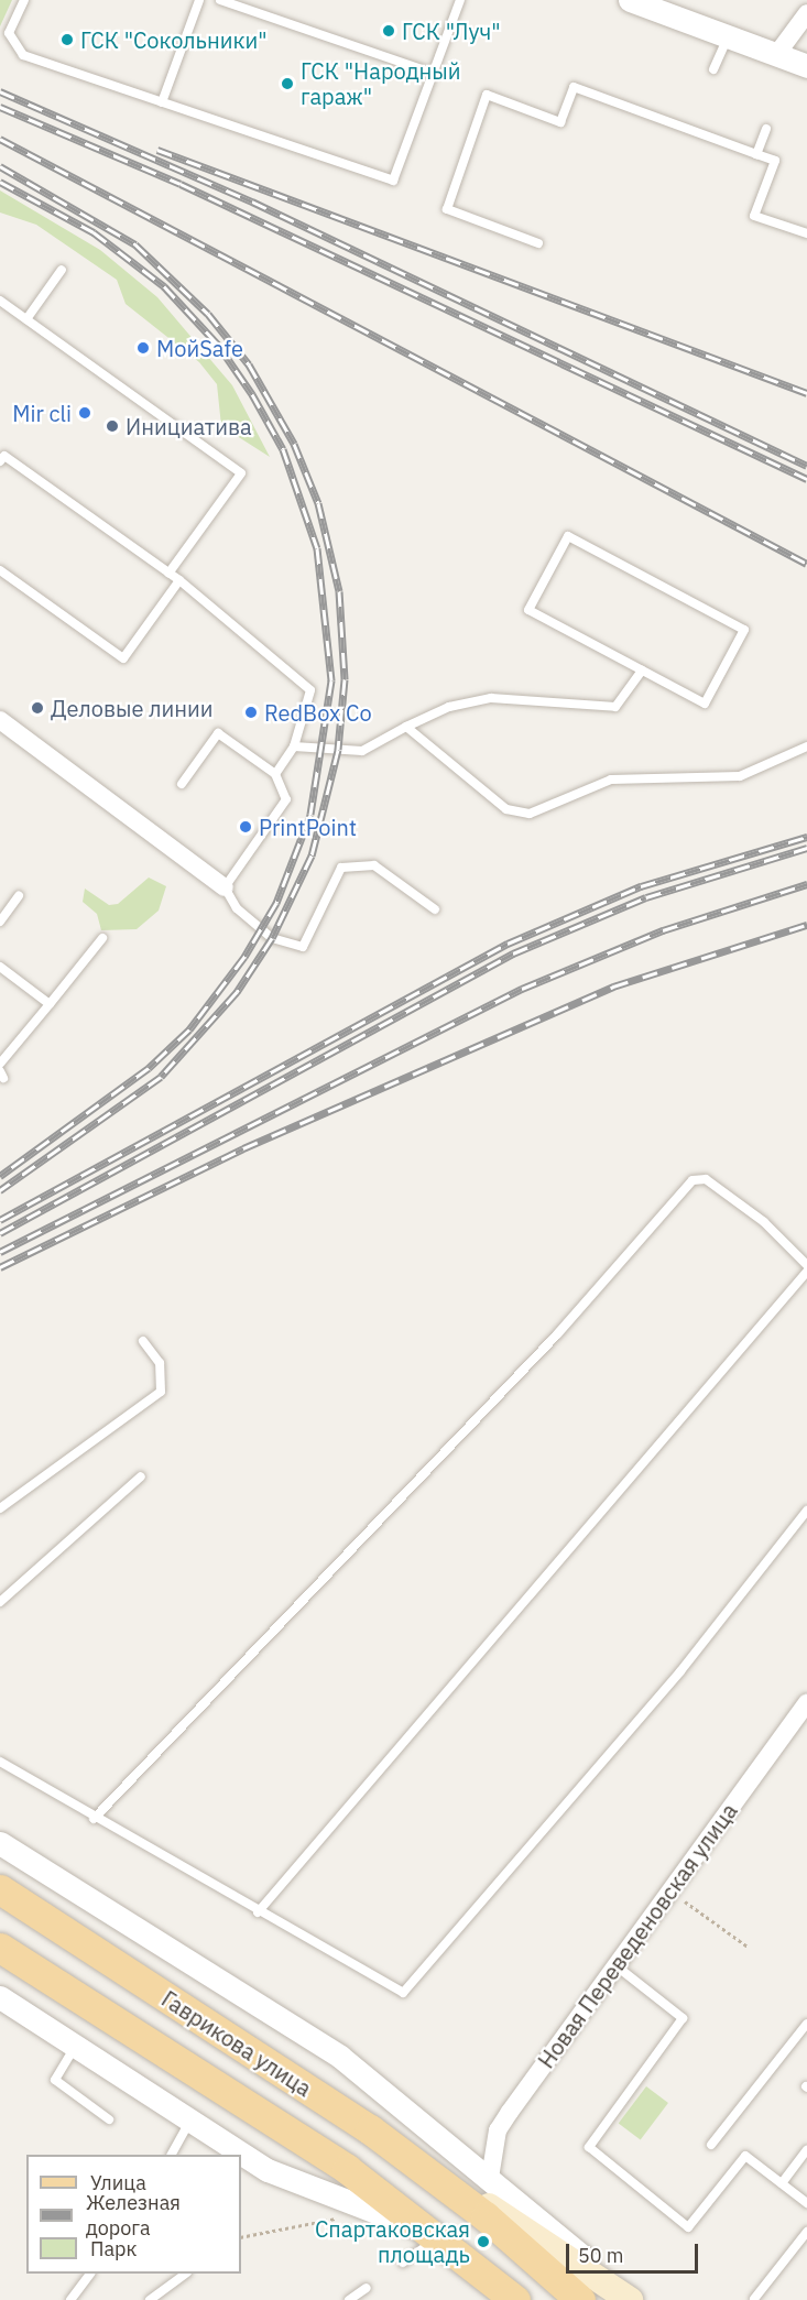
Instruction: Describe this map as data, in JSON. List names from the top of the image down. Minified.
{"streets":{"main road":["Гаврикова улица"],"street":["Новая Переведеновская улица"]},"places":["ГСК \"Луч\"","ГСК \"Сокольники\"","ГСК \"Народный гараж\"","МойSafe","Mir cli","Инициатива","Деловые линии","RedBox Co","PrintPoint","Спартаковская площадь"],"legend":["Улица","Железная дорога","Парк"],"scale_bar":"50 m"}
